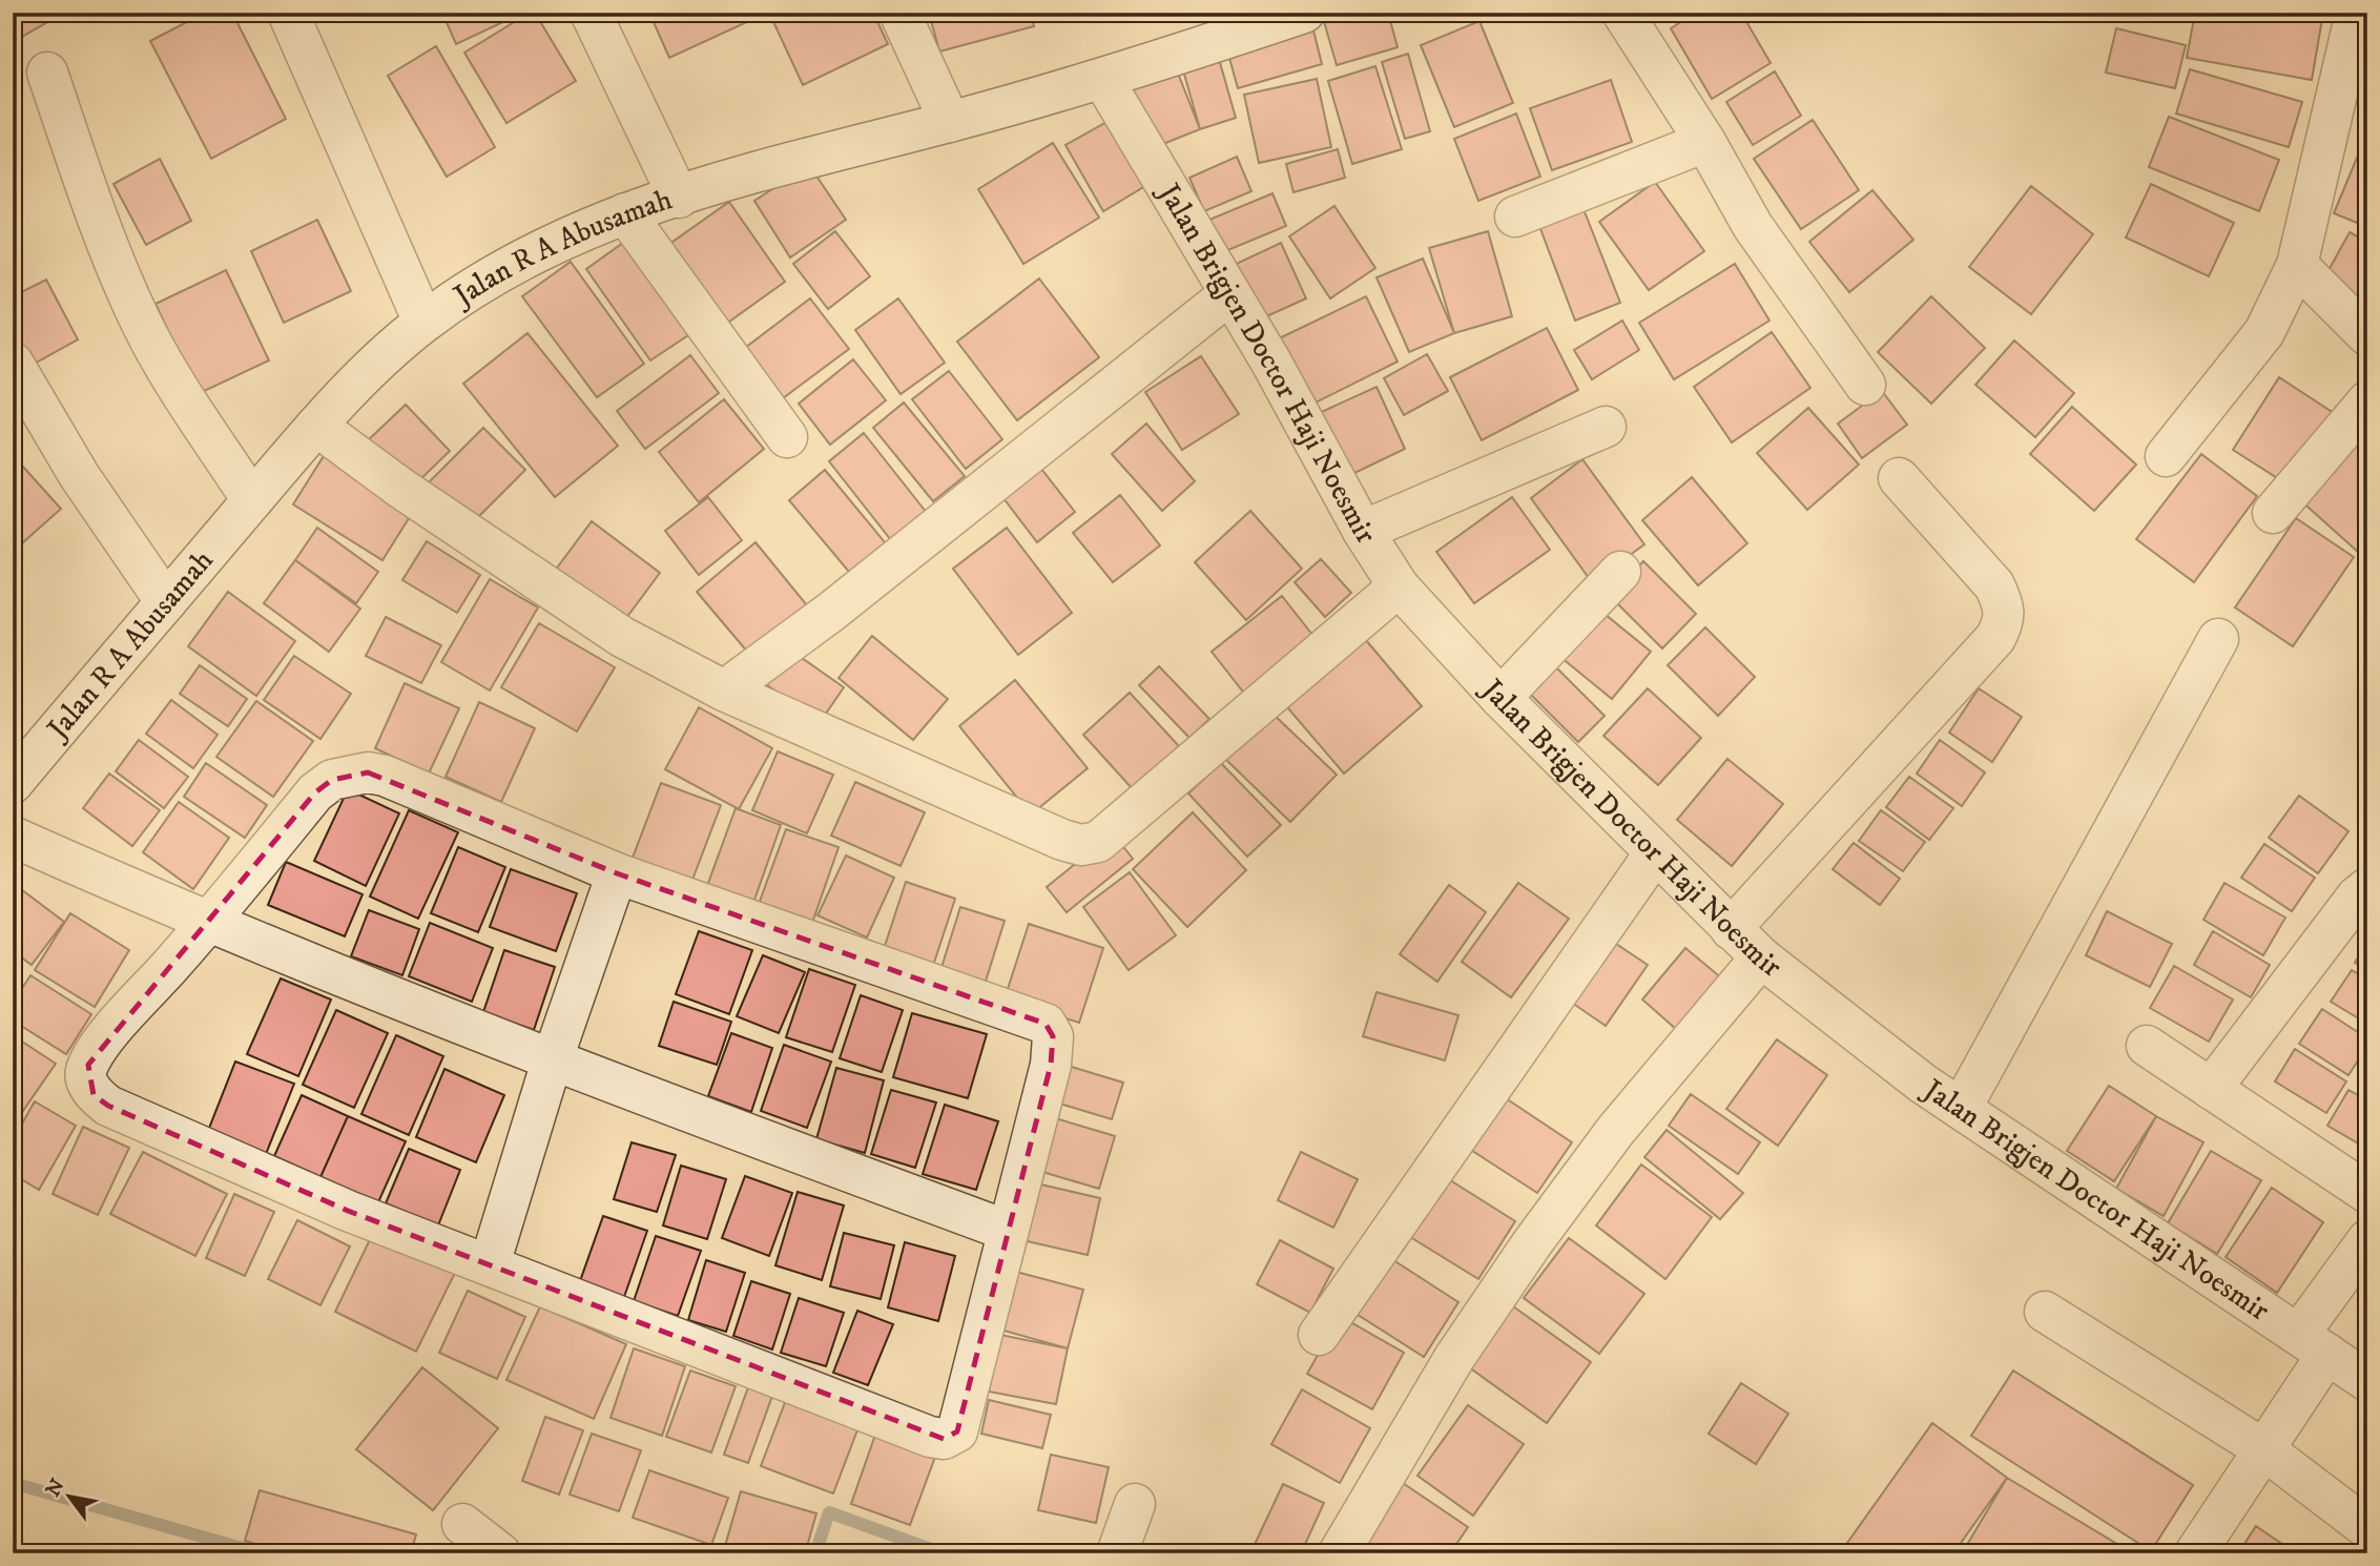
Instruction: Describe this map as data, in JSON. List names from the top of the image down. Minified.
{"streets":{"street":["Jalan R A Abusamah","Jalan Brigjen Doctor Haji Noesmir"]},"crossings":[["Jalan R A Abusamah","Jalan Brigjen Doctor Haji Noesmir"]],"north":"top left"}
